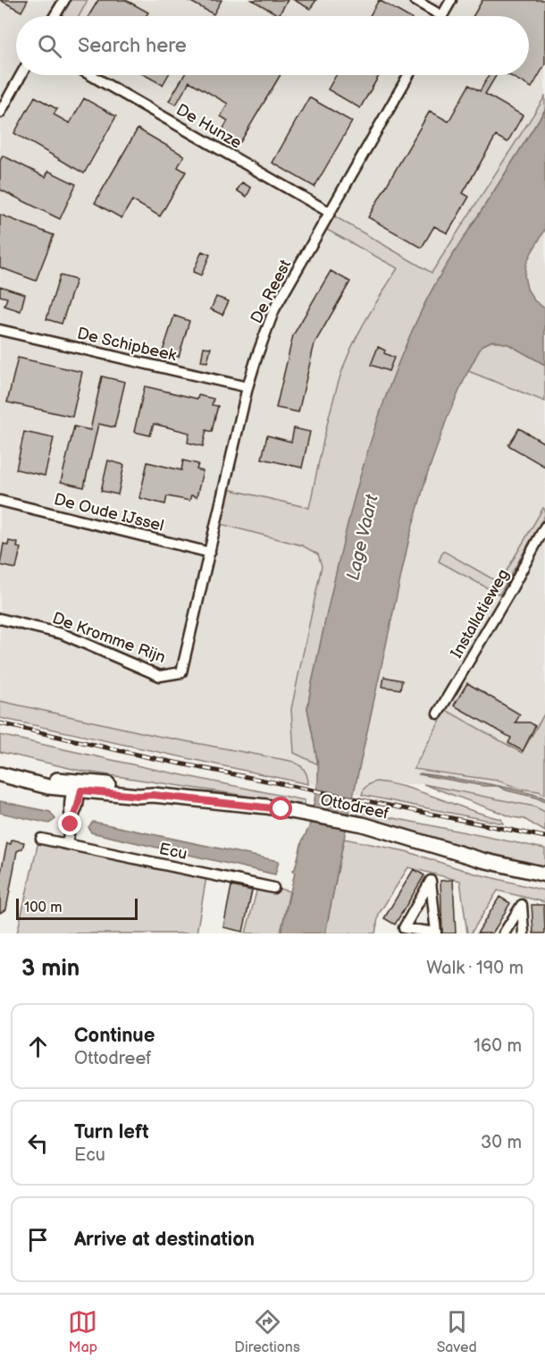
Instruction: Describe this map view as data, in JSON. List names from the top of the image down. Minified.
{"streets":{"street":["De Hunze","De Reest","De Schipbeek","De Oude IJssel","Installatieweg","De Kromme Rijn","Ottodreef","Ecu"]},"crossings":[["De Hunze","De Reest"],["De Reest","De Schipbeek"],["De Reest","De Oude IJssel"],["De Reest","De Kromme Rijn"],["De Oude IJssel","De Kromme Rijn"]],"water":["Lage Vaart"],"scale_bar":"100 m","page":{"search":"Search here","scale":"100 m","heading":["3 min","Walk · 190 m"],"list":[["Continue","Ottodreef","160 m"],["Turn left","Ecu","30 m"],"Arrive at destination"],"nav":["Map","Directions","Saved"]}}
